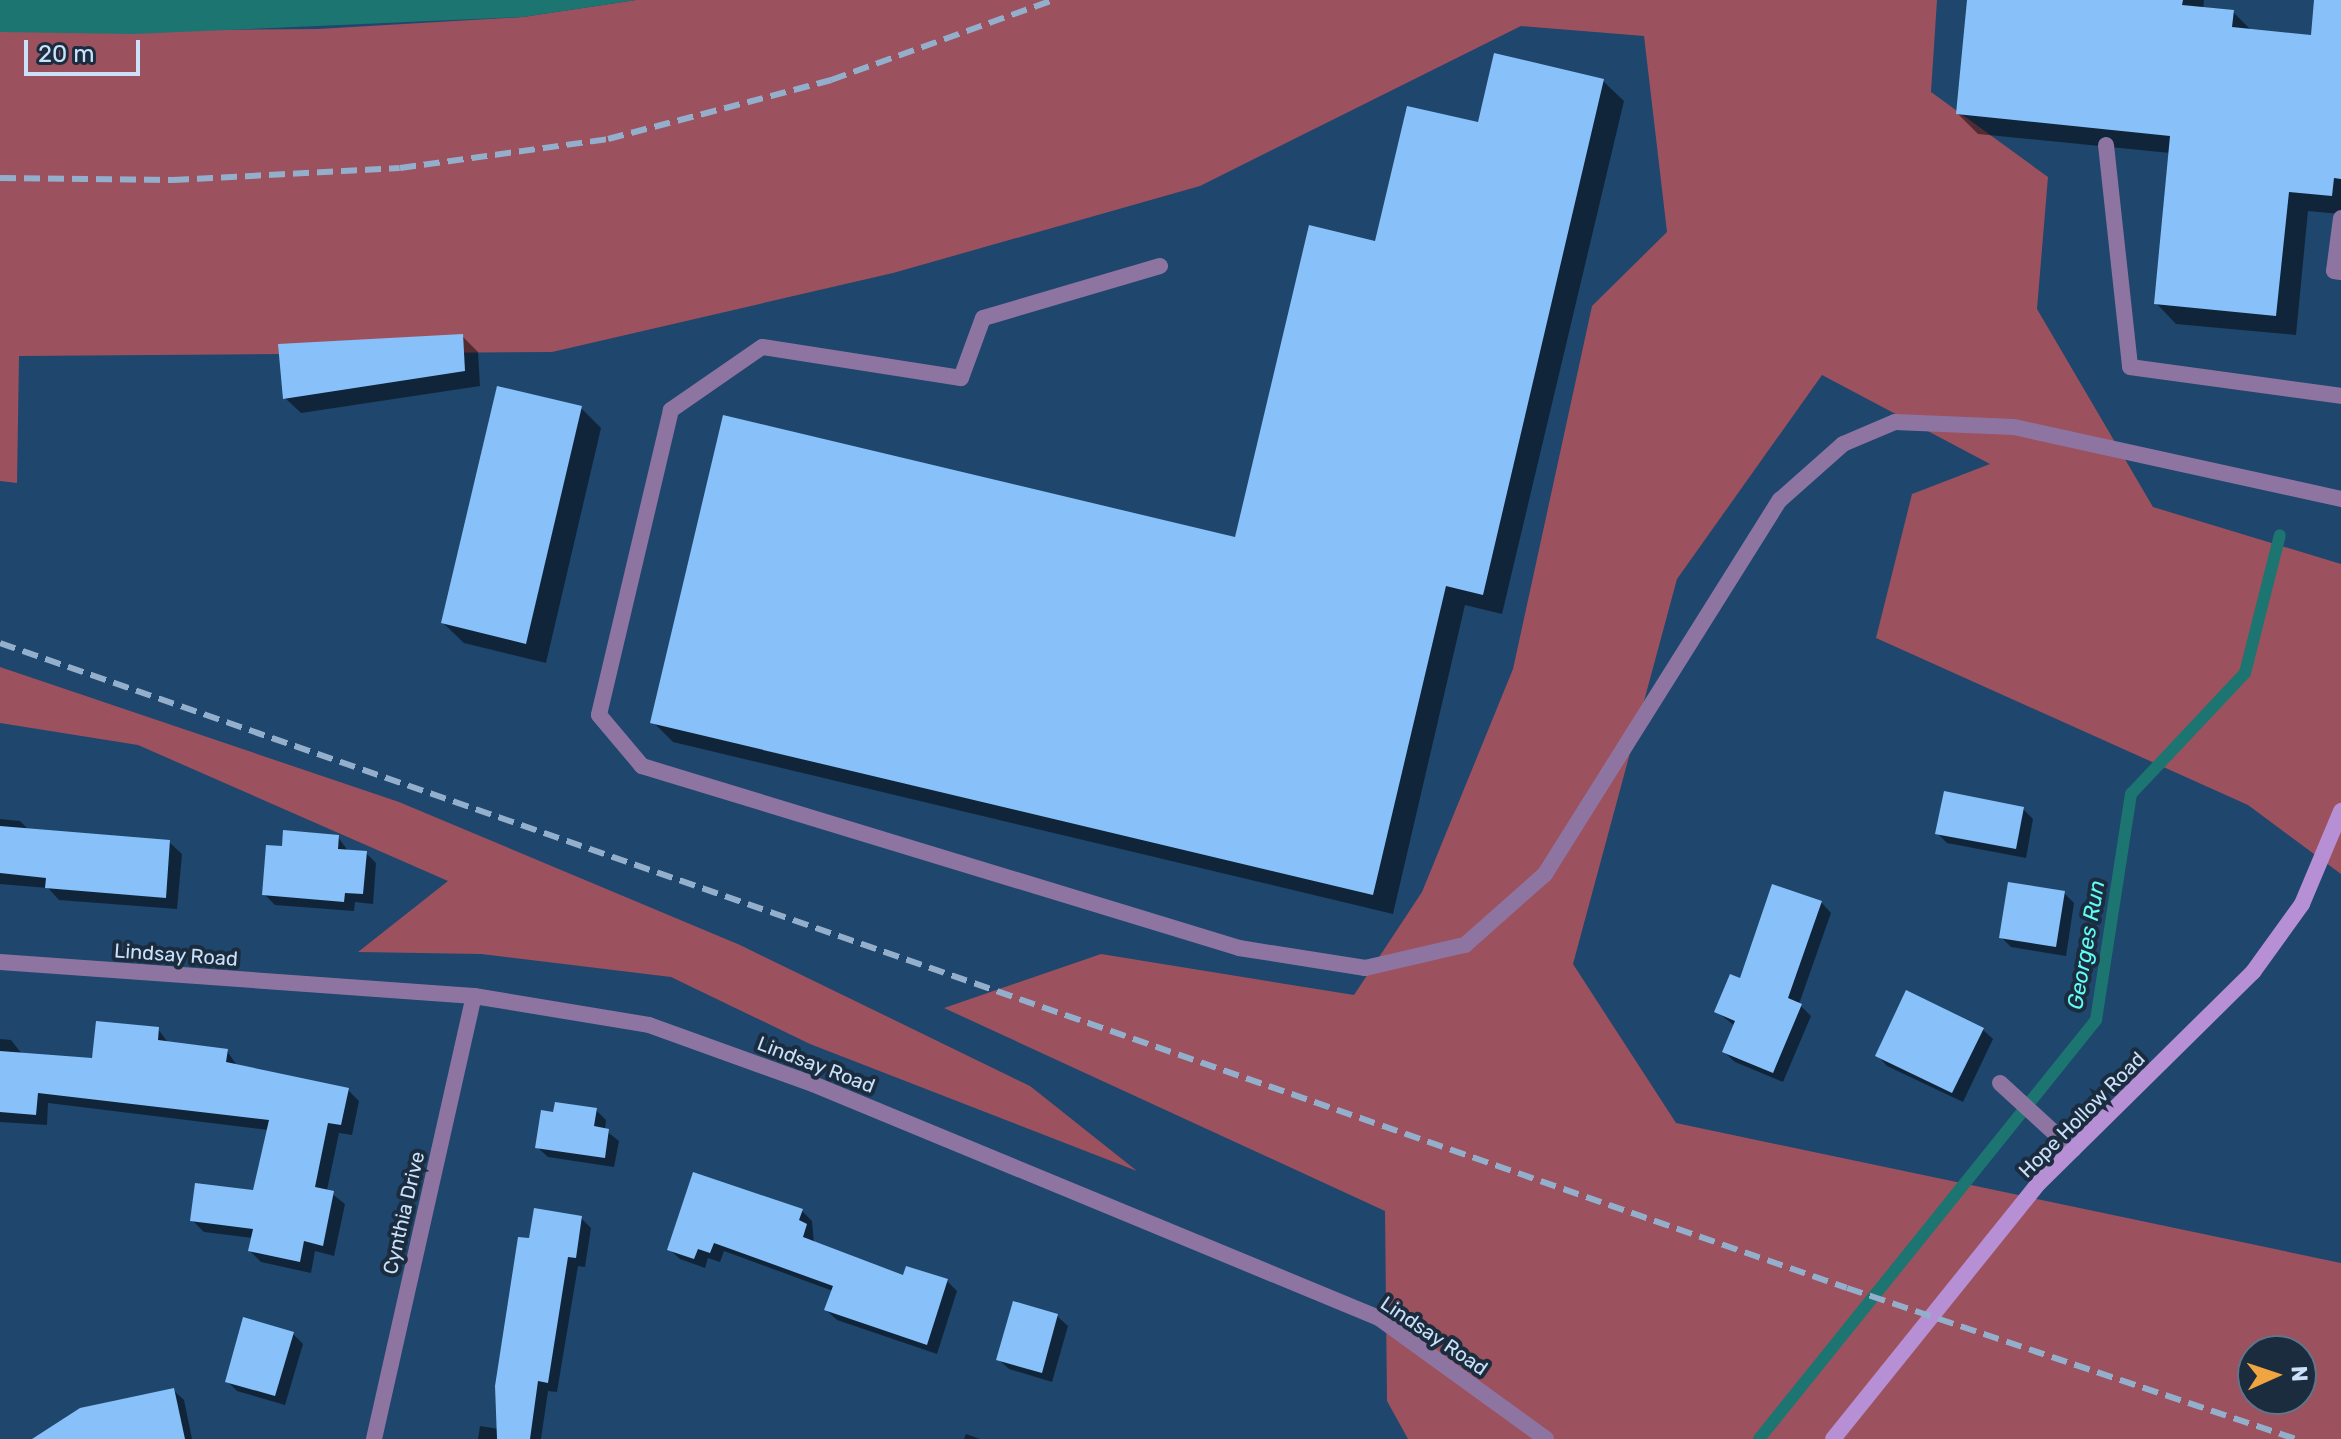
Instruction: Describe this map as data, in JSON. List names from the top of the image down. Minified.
{"streets":{"main road":["Hope Hollow Road"],"street":["Lindsay Road","Cynthia Drive"]},"crossings":[["Lindsay Road","Cynthia Drive"]],"water":["Georges Run"],"scale_bar":"20 m","north":"right"}
